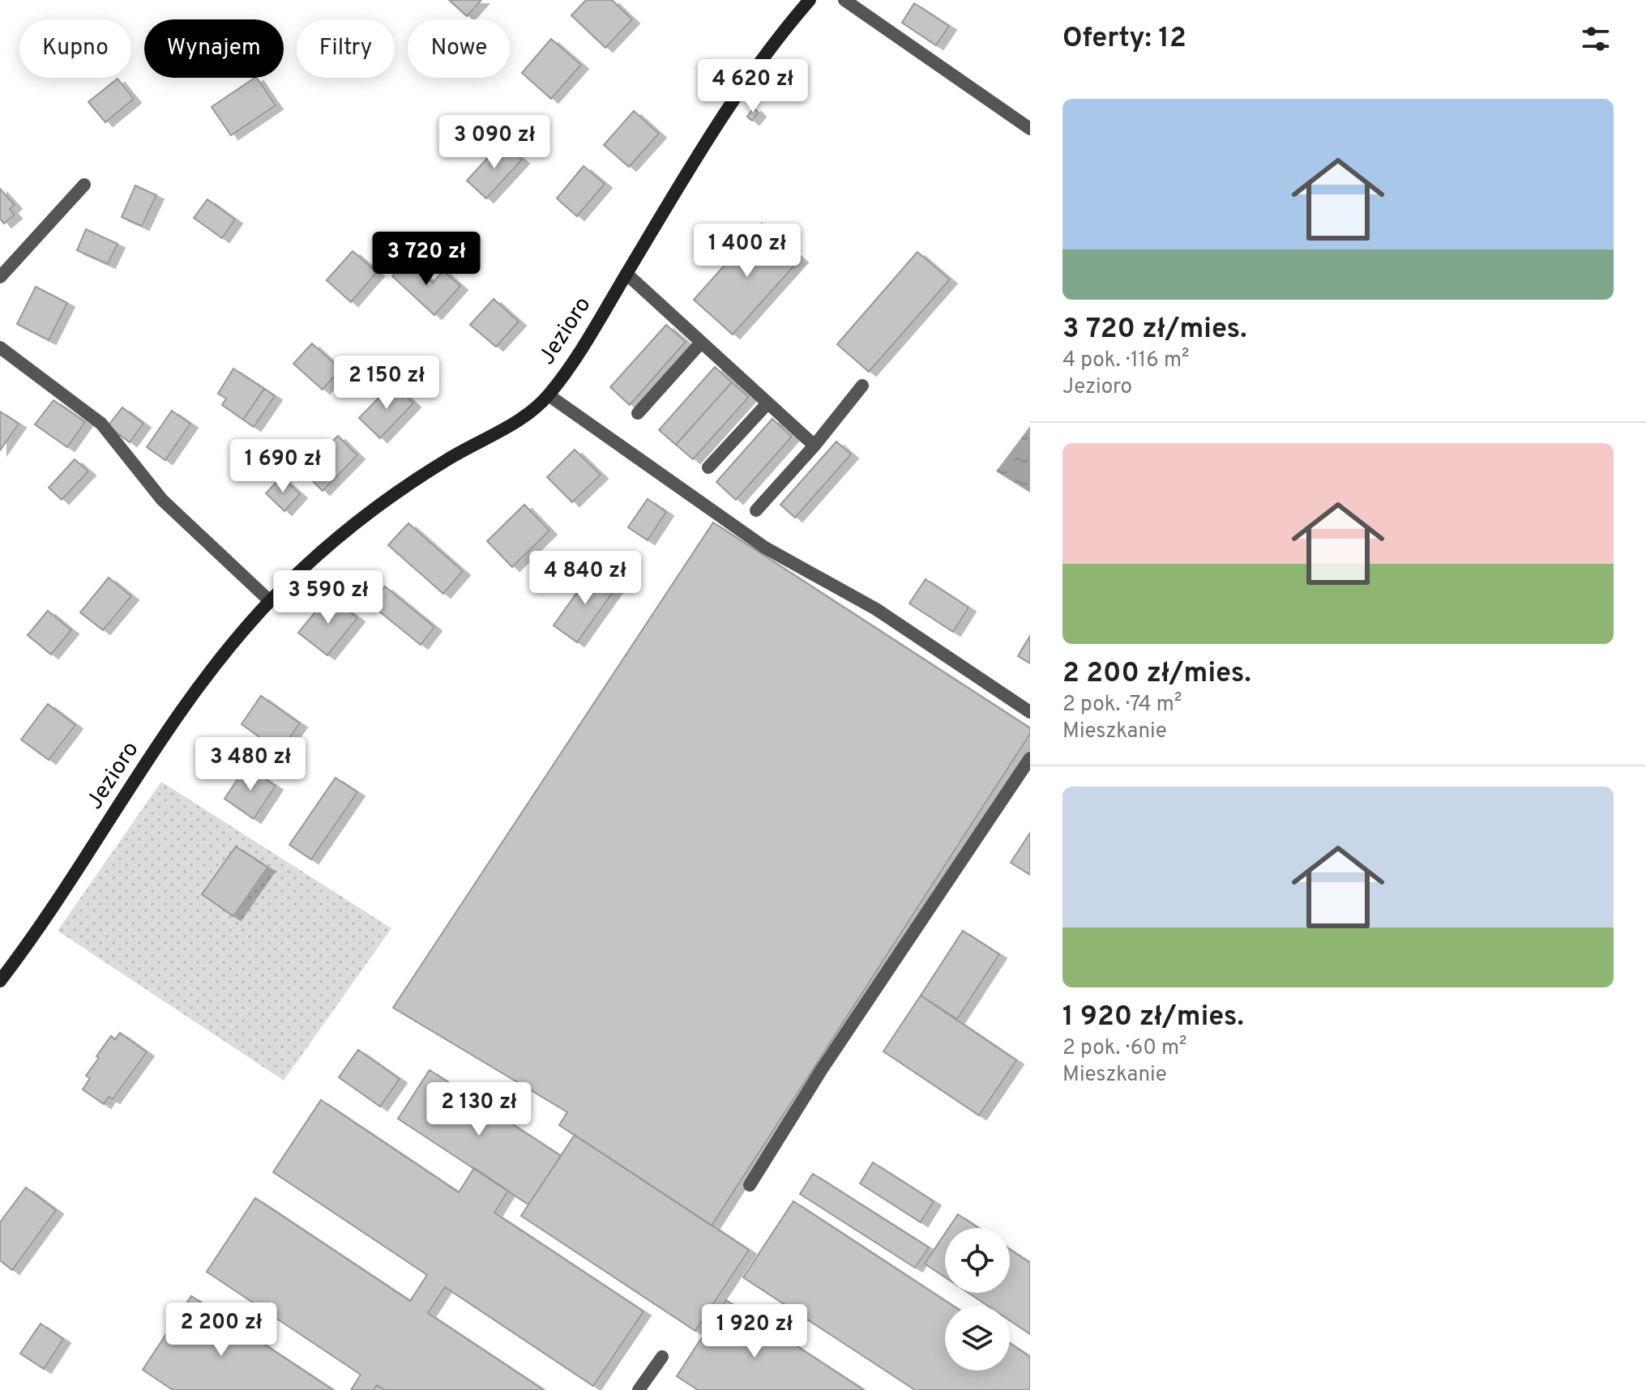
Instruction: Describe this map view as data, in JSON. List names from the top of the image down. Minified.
{"streets":{"street":["Jezioro"]},"page":{"heading":"Oferty: 12","chip":["Kupno","Wynajem","Filtry","Nowe"],"price":["4 620 zł","3 090 zł","1 400 zł","3 720 zł","2 150 zł","1 690 zł","4 840 zł","3 590 zł","3 480 zł","2 130 zł","2 200 zł","1 920 zł"],"list":[{"name":"3 720 zł/mies.","note":"4 pok. · 116 m² · Jezioro"},{"name":"2 200 zł/mies.","note":"2 pok. · 74 m² · Mieszkanie"},{"name":"1 920 zł/mies.","note":"2 pok. · 60 m² · Mieszkanie"}]}}
